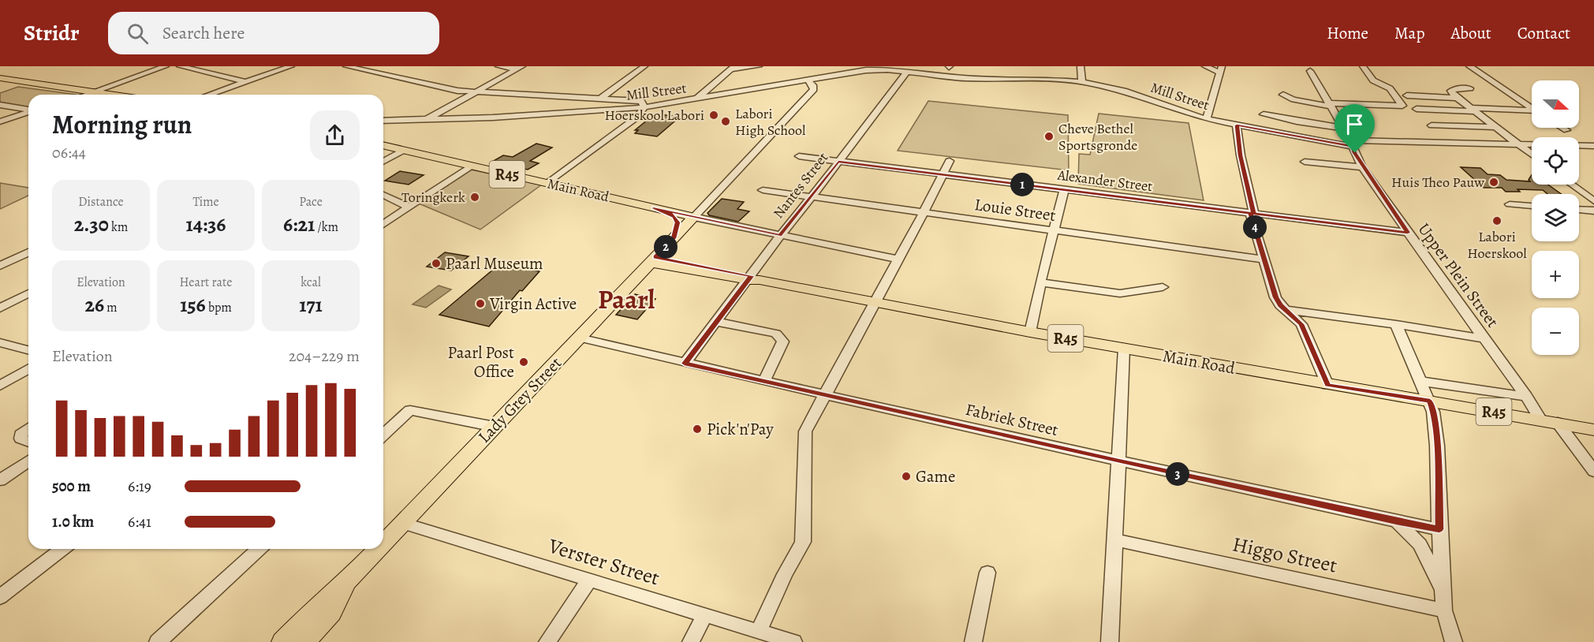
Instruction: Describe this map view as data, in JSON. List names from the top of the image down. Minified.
{"streets":{"main road":["R45","Main Road","Lady Grey Street"],"street":["Mill Street","Alexander Street","Nantes Street","Louie Street","Upper Plein Street","Fabriek Street","Higgo Street","Verster Street"]},"crossings":[["Mill Street","Nantes Street"],["Mill Street","Upper Plein Street"],["R45","Nantes Street"],["R45","Main Road"],["R45","Lady Grey Street"],["Alexander Street","Nantes Street"],["Alexander Street","Upper Plein Street"],["Nantes Street","Main Road"],["Nantes Street","Louie Street"],["Nantes Street","Fabriek Street"],["Main Road","Upper Plein Street"],["Main Road","Lady Grey Street"],["Lady Grey Street","Fabriek Street"],["Lady Grey Street","Verster Street"]],"districts":["Paarl"],"places":["Hoerskool Labori","Labori High School","Cheve Bethel Sportsgronde","Huis Theo Pauw","Toringkerk","Labori Hoerskool","Paarl Museum","Virgin Active","Paarl Post Office","Pick'n'Pay","Game"],"north":"right","page":{"header":"Stridr","search":"Search here","nav":["Home","Map","About","Contact"],"map_buttons":["+","−"],"heading":["Morning run","06:44"],"pins":["1","4","2","3"],"stats":[["Distance","2.30 km"],["Time","14:36"],["Pace","6:21 /km"],["Elevation","26 m"],["Heart rate","156 bpm"],["kcal","171"]],"chart":["Elevation","204–229 m"],"list":[{"name":"500 m","note":"6:19"},{"name":"1.0 km","note":"6:41"}]}}
